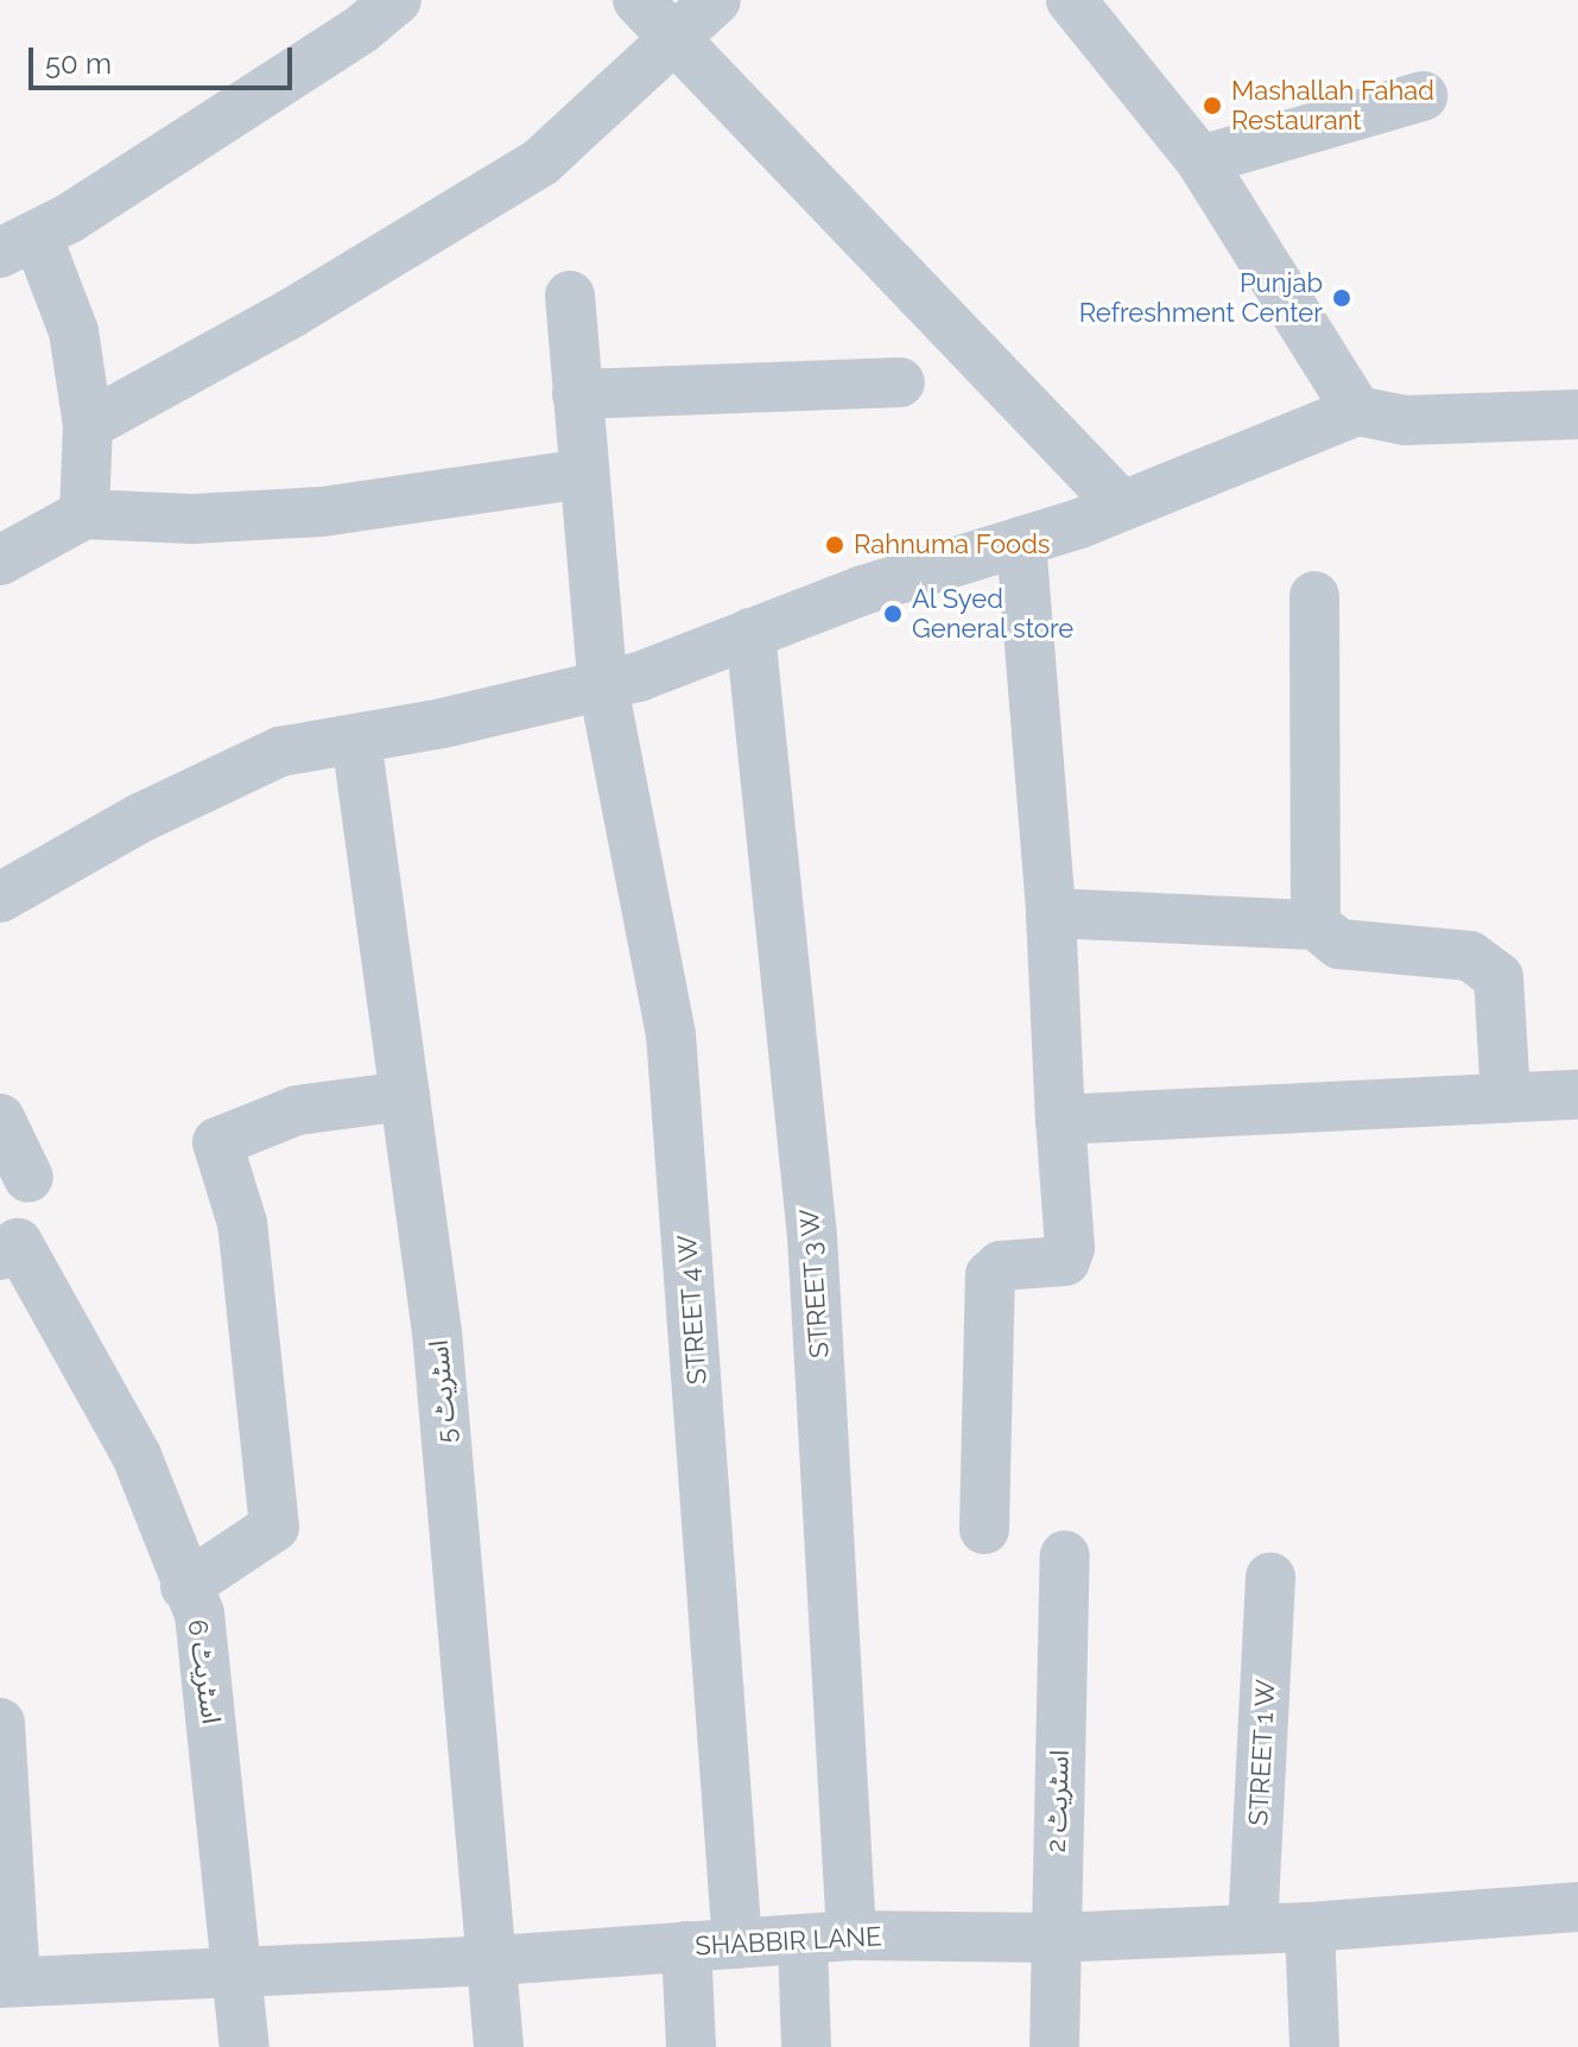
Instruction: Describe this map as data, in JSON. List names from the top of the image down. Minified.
{"streets":{"street":["STREET 3 W","STREET 4 W","اسٹریٹ 5","اسٹریٹ 6","STREET 1 W","اسٹریٹ 2","SHABBIR LANE"]},"crossings":[["STREET 3 W","SHABBIR LANE"],["STREET 4 W","SHABBIR LANE"],["اسٹریٹ 5","SHABBIR LANE"],["اسٹریٹ 6","SHABBIR LANE"],["STREET 1 W","SHABBIR LANE"],["اسٹریٹ 2","SHABBIR LANE"]],"places":["Mashallah Fahad Restaurant","Punjab Refreshment Center","Rahnuma Foods","Al Syed General store"],"scale_bar":"50 m"}
